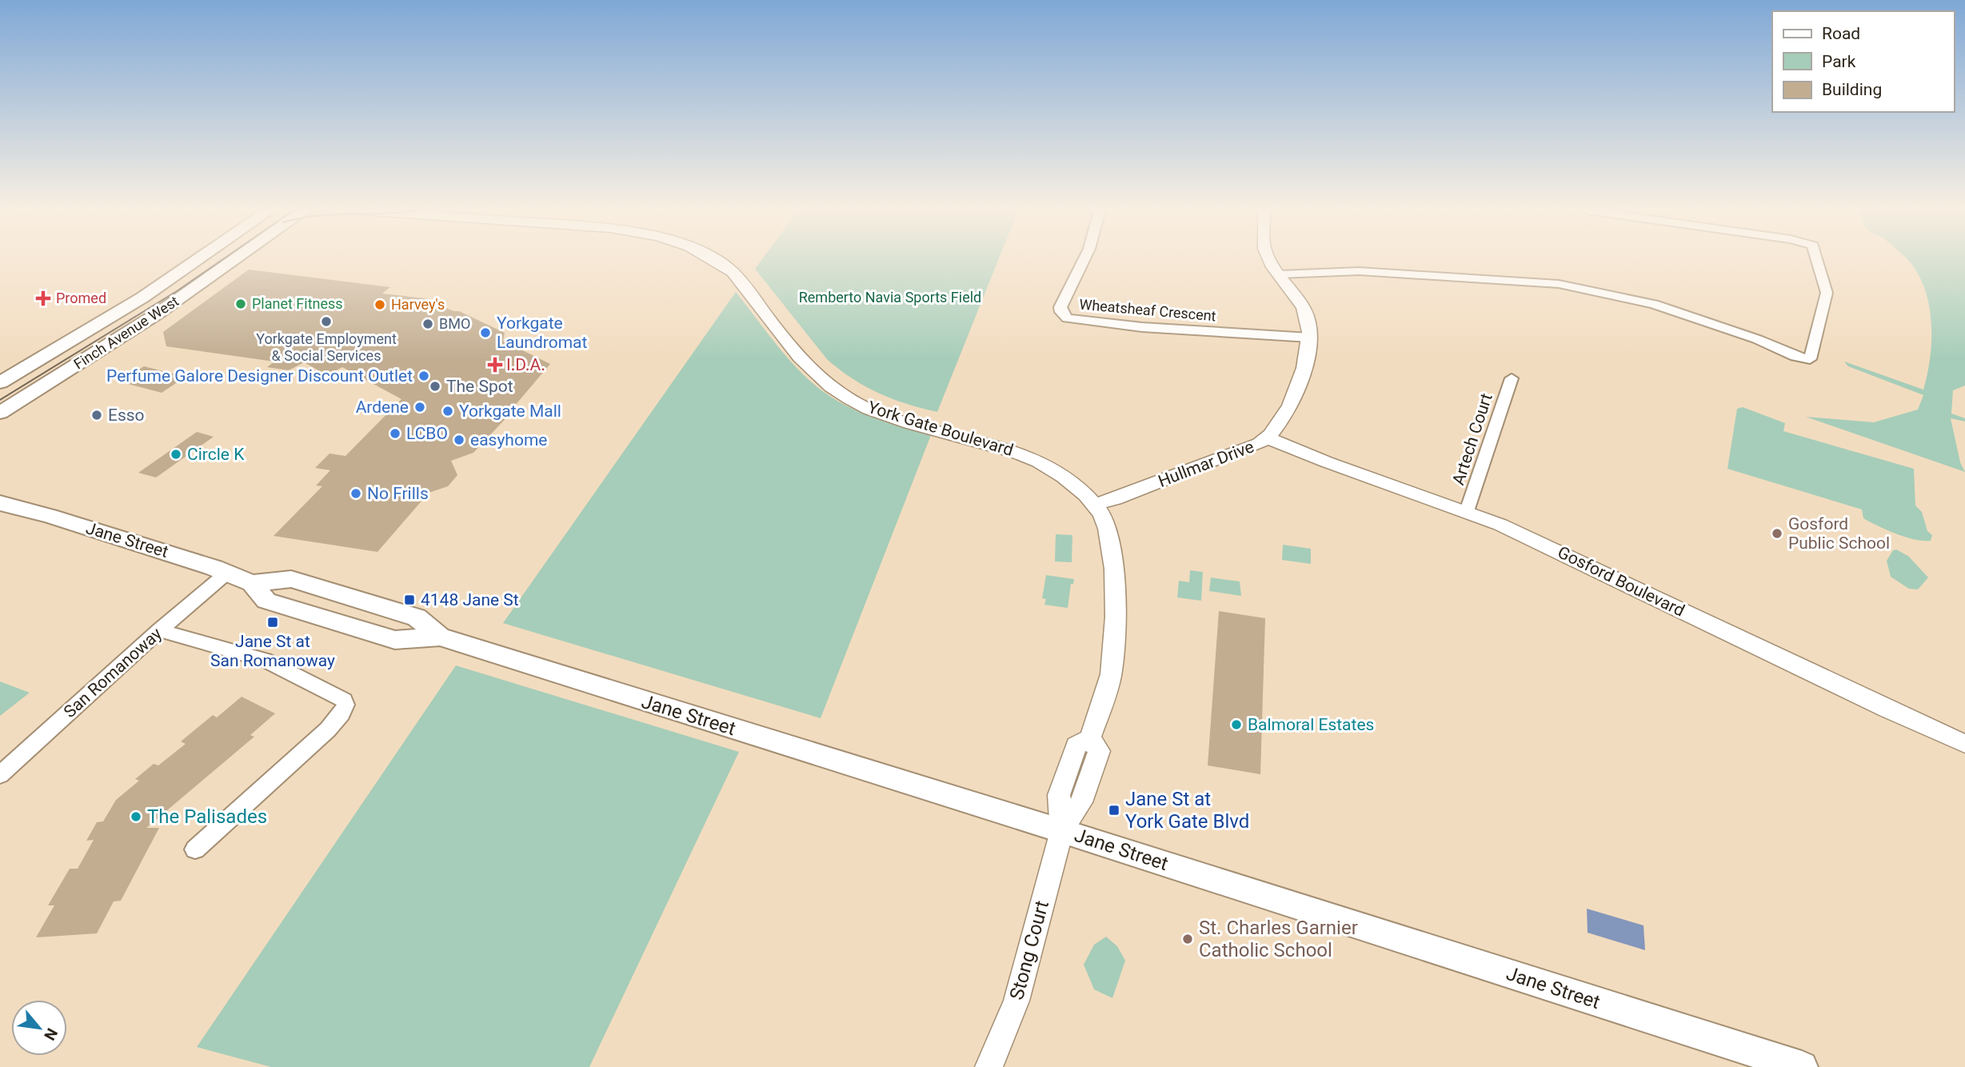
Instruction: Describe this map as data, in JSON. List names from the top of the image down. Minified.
{"streets":{"main road":["Finch Avenue West","Jane Street"],"street":["Wheatsheaf Crescent","York Gate Boulevard","Artech Court","Hullmar Drive","Gosford Boulevard","San Romanoway","Stong Court"]},"crossings":[["Wheatsheaf Crescent","Hullmar Drive"],["York Gate Boulevard","Hullmar Drive"],["York Gate Boulevard","Jane Street"],["York Gate Boulevard","Stong Court"],["Artech Court","Gosford Boulevard"],["Hullmar Drive","Gosford Boulevard"],["Jane Street","San Romanoway"],["Jane Street","Stong Court"]],"parks":["Remberto Navia Sports Field"],"places":{"health":["Promed","I.D.A."],"other":["Planet Fitness","Harvey's","Yorkgate Employment & Social Services","BMO","Yorkgate Laundromat","Perfume Galore Designer Discount Outlet","The Spot","Ardene","Yorkgate Mall","Esso","LCBO","easyhome","Circle K","No Frills","Gosford Public School","Balmoral Estates","The Palisades","St. Charles Garnier Catholic School"],"transit":["4148 Jane St","Jane St at San Romanoway","Jane St at York Gate Blvd"]},"legend":["Road","Park","Building"],"north":"bottom right"}
